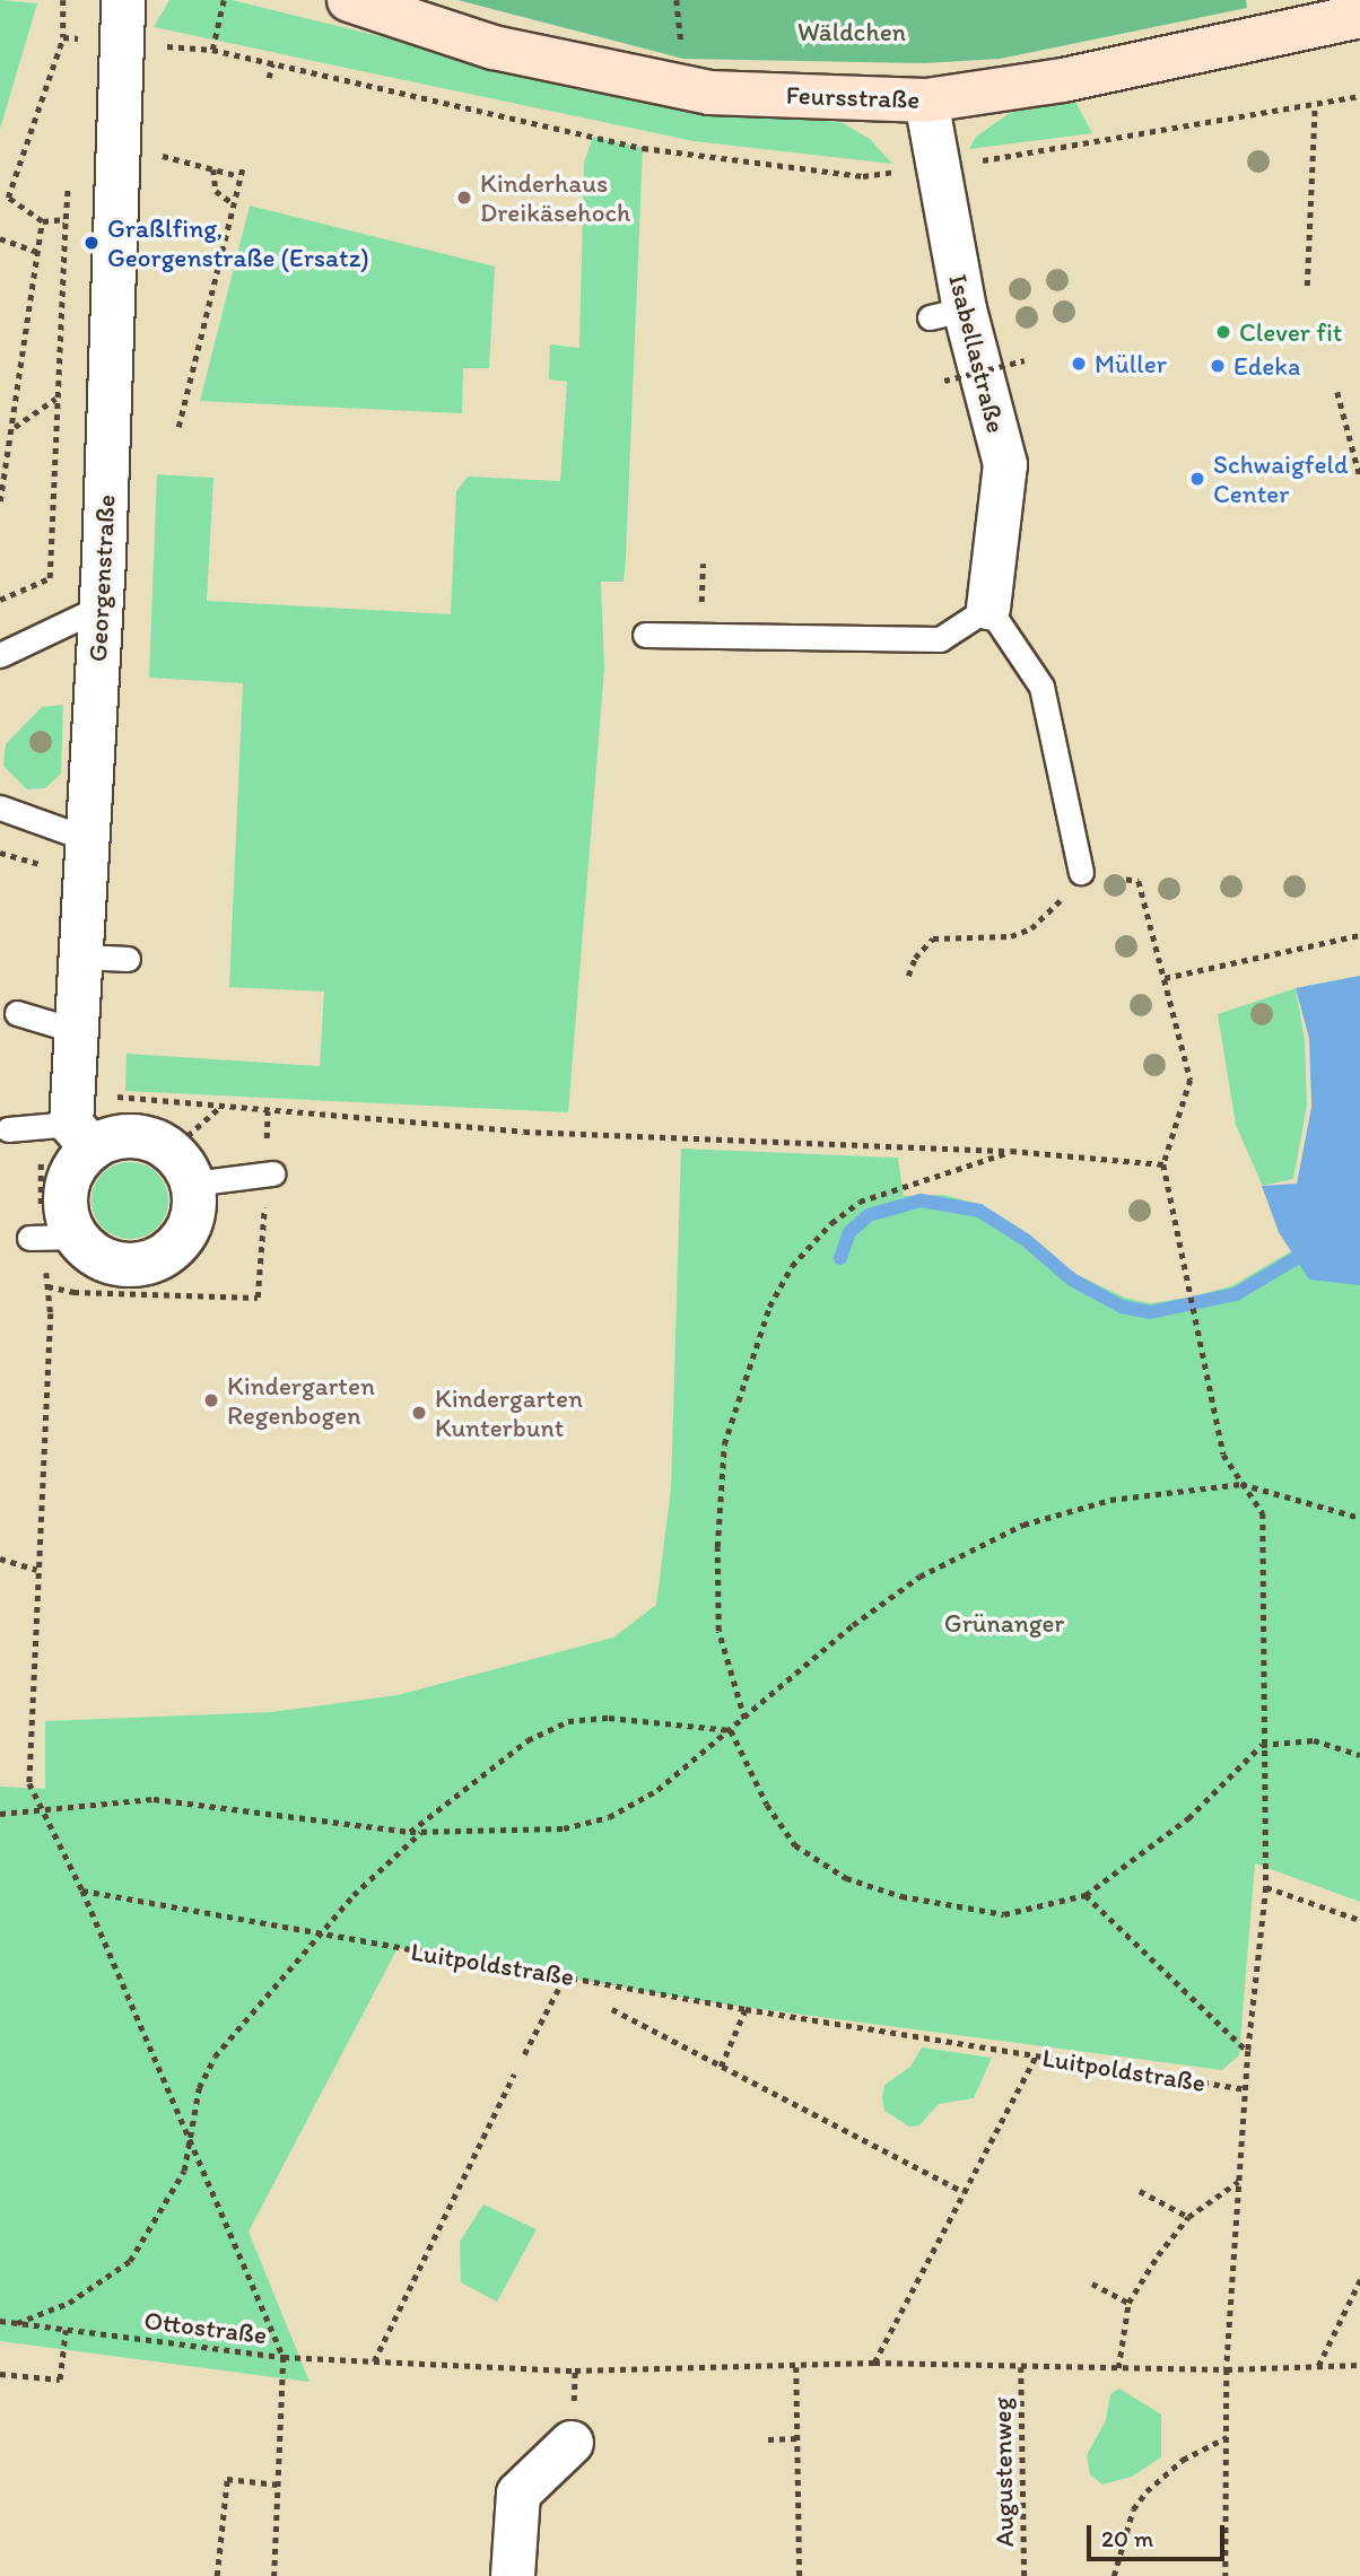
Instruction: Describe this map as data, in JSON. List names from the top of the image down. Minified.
{"streets":{"street":["Feursstraße","Isabellastraße","Georgenstraße"],"path":["Luitpoldstraße","Ottostraße","Augustenweg"]},"crossings":[["Feursstraße","Isabellastraße"]],"parks":["Wäldchen","Grünanger"],"places":["Kinderhaus Dreikäsehoch","Graßlfing, Georgenstraße (Ersatz)","Clever fit","Müller","Edeka","Schwaigfeld Center","Kindergarten Regenbogen","Kindergarten Kunterbunt"],"scale_bar":"20 m"}
